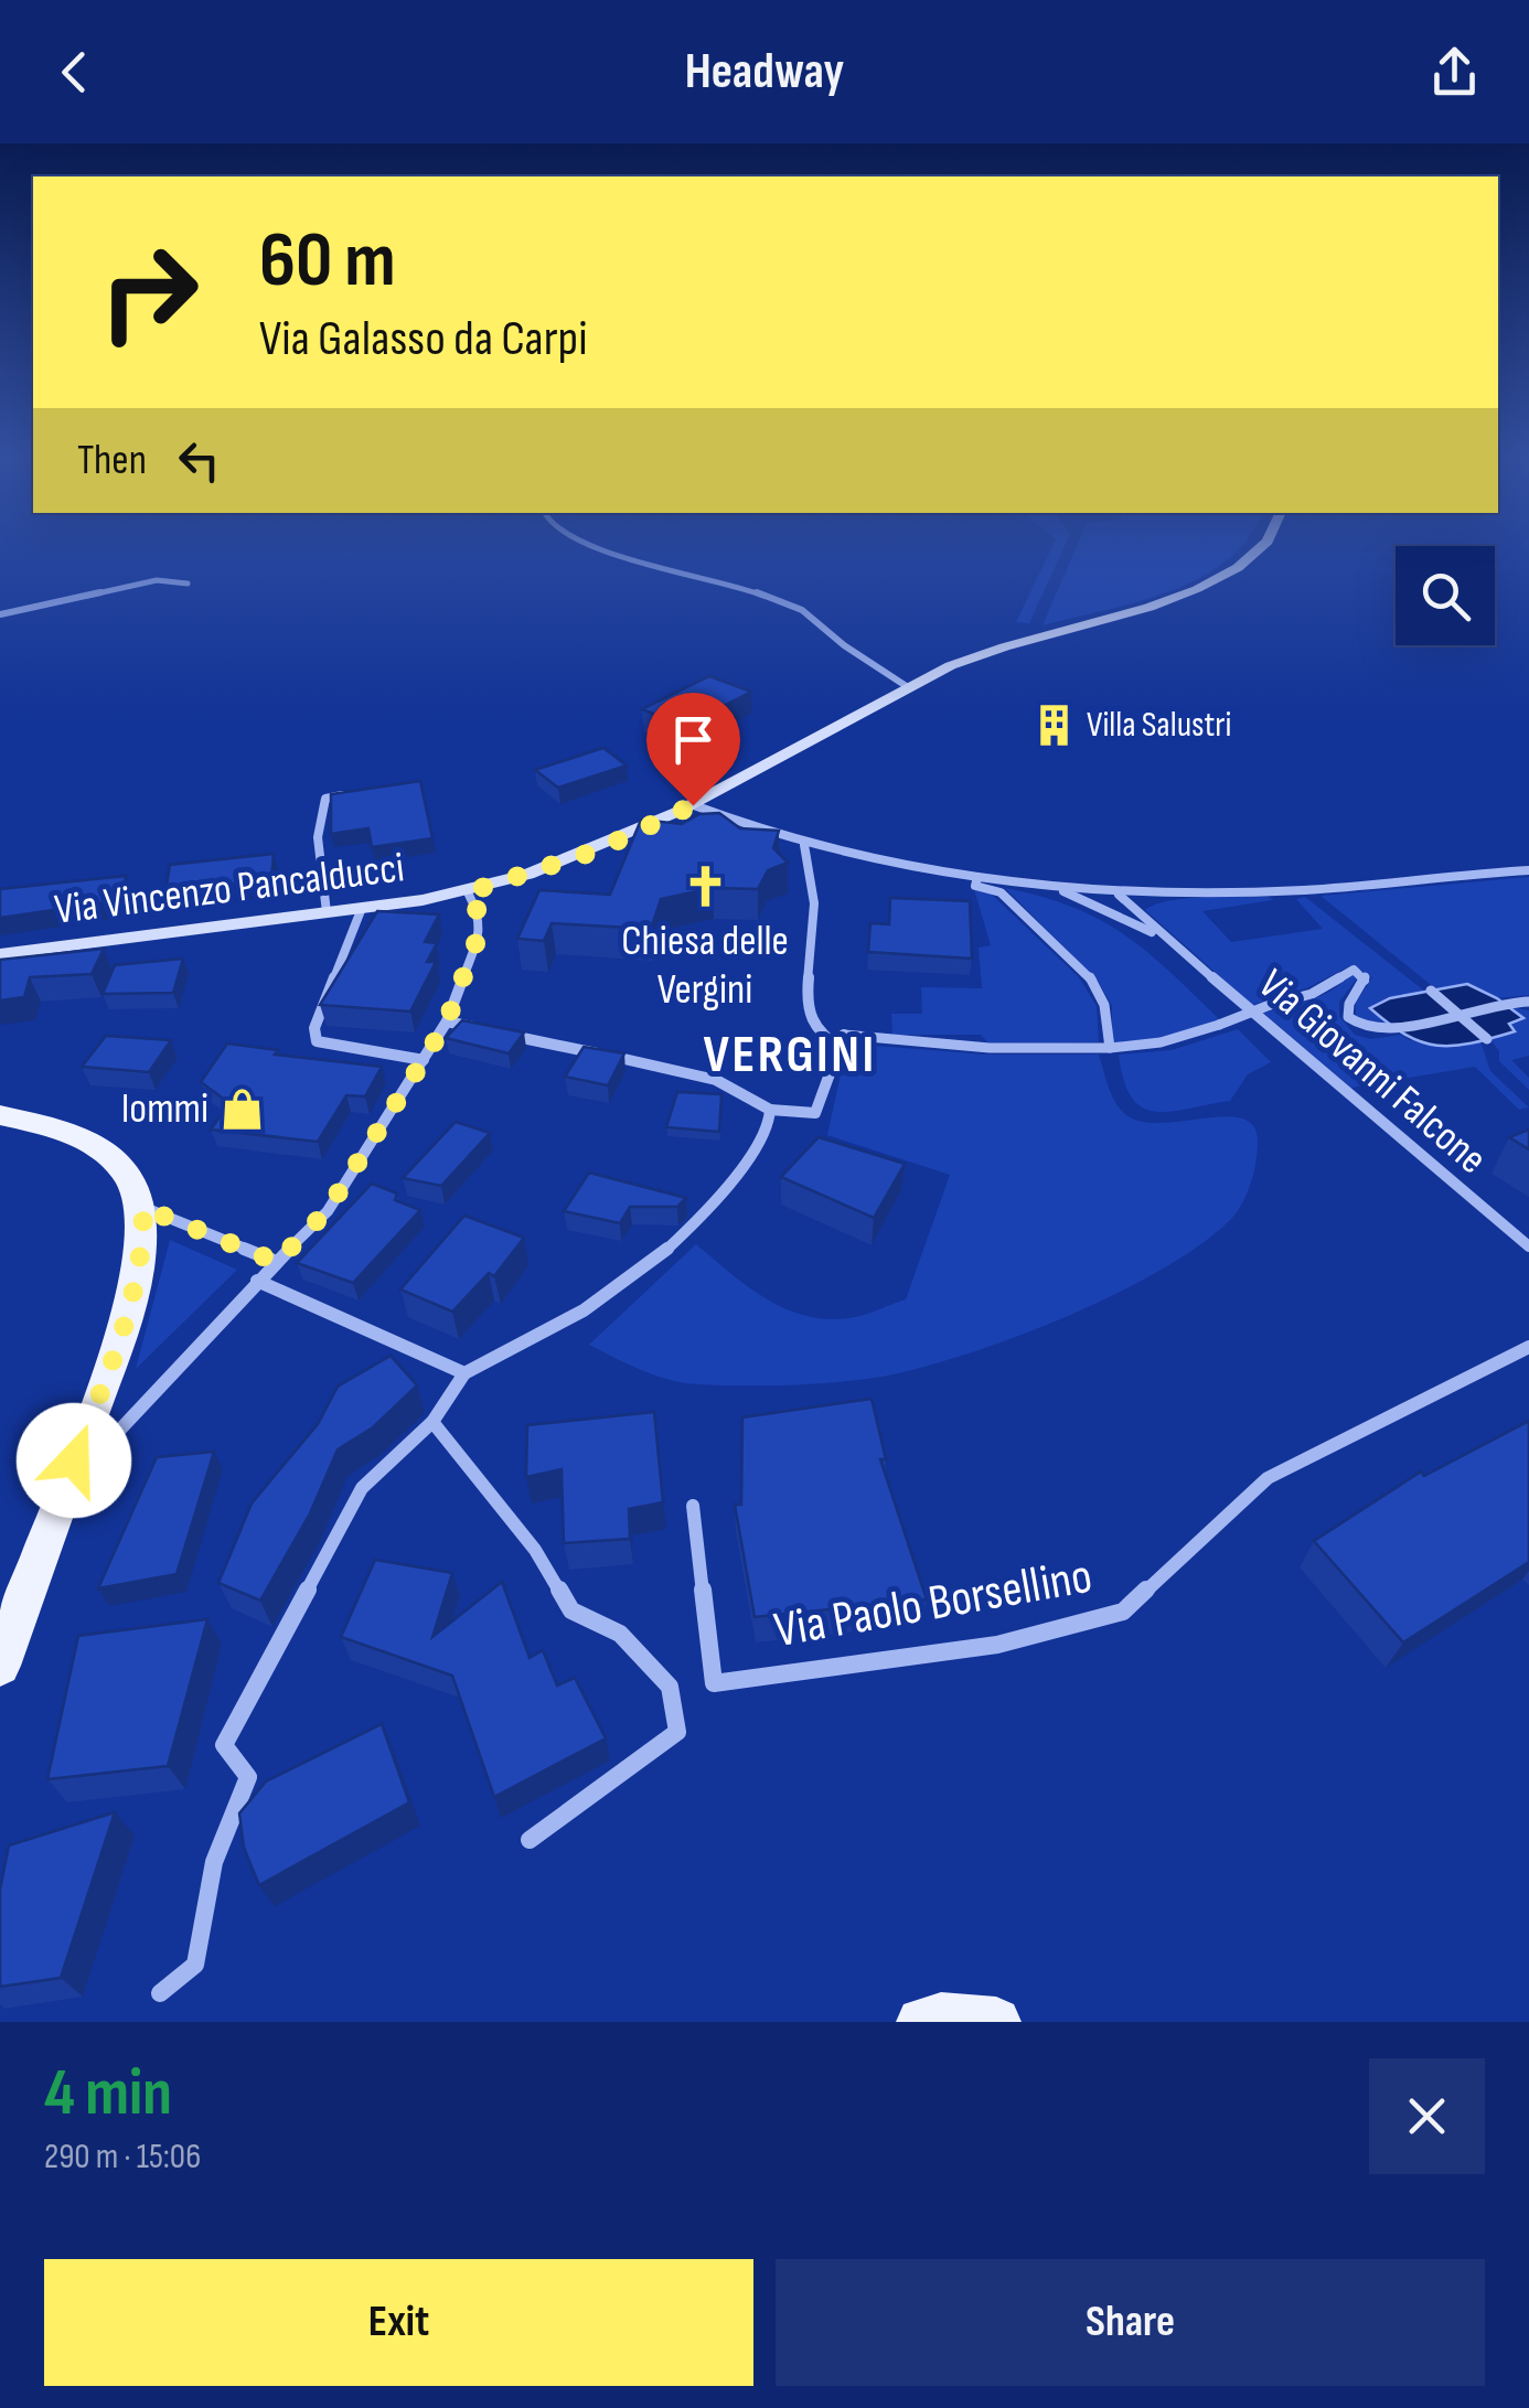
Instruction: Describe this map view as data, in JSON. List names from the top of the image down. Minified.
{"streets":{"main road":["Via Vincenzo Pancalducci"],"street":["Via Giovanni Falcone","Via Paolo Borsellino"]},"districts":["VERGINI"],"places":{"building":["Villa Salustri"],"church":["Chiesa delle Vergini"],"shop":["Iommi"]},"page":{"header":"Headway","turn":["60 m","Via Galasso da Carpi"],"then":"Then","heading":["4 min","290 m · 15:06"],"buttons":["Exit","Share"]}}
